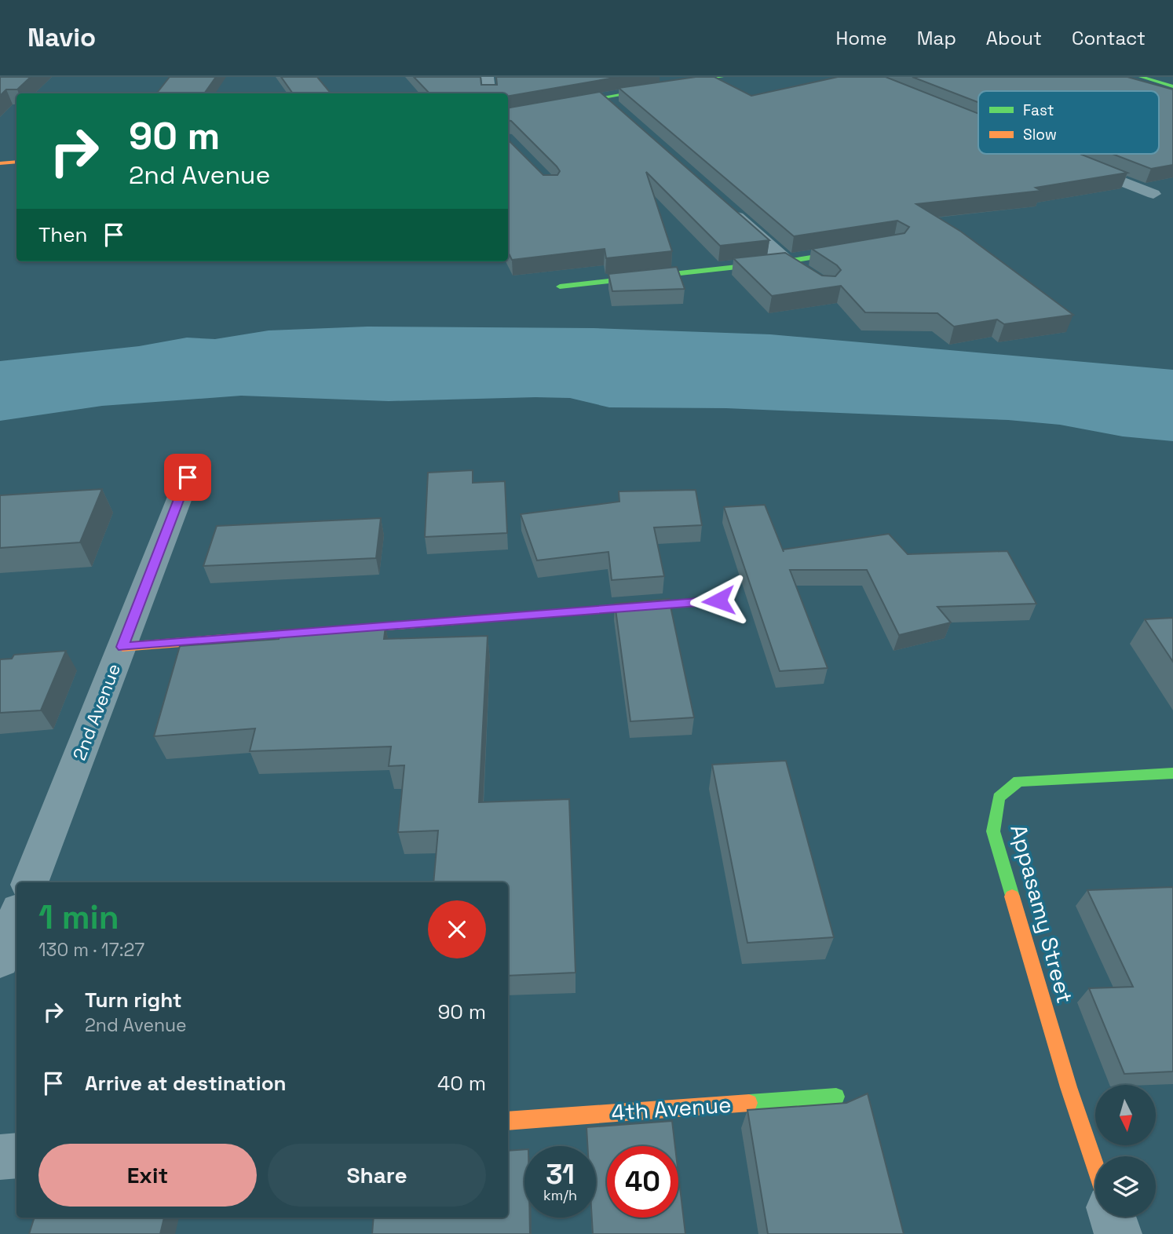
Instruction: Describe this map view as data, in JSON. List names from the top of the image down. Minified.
{"streets":{"street":["2nd Avenue","Appasamy Street","4th Avenue"]},"legend":["Fast","Slow"],"north":"bottom","page":{"header":"Navio","nav":["Home","Map","About","Contact"],"turn":["90 m","2nd Avenue"],"then":"Then","heading":["1 min","130 m · 17:27"],"list":[{"name":"Turn right","note":"2nd Avenue","value":"90 m"},{"name":"Arrive at destination","value":"40 m"}],"buttons":["Exit","Share"],"speed":"31 km/h","limit":"40"}}
